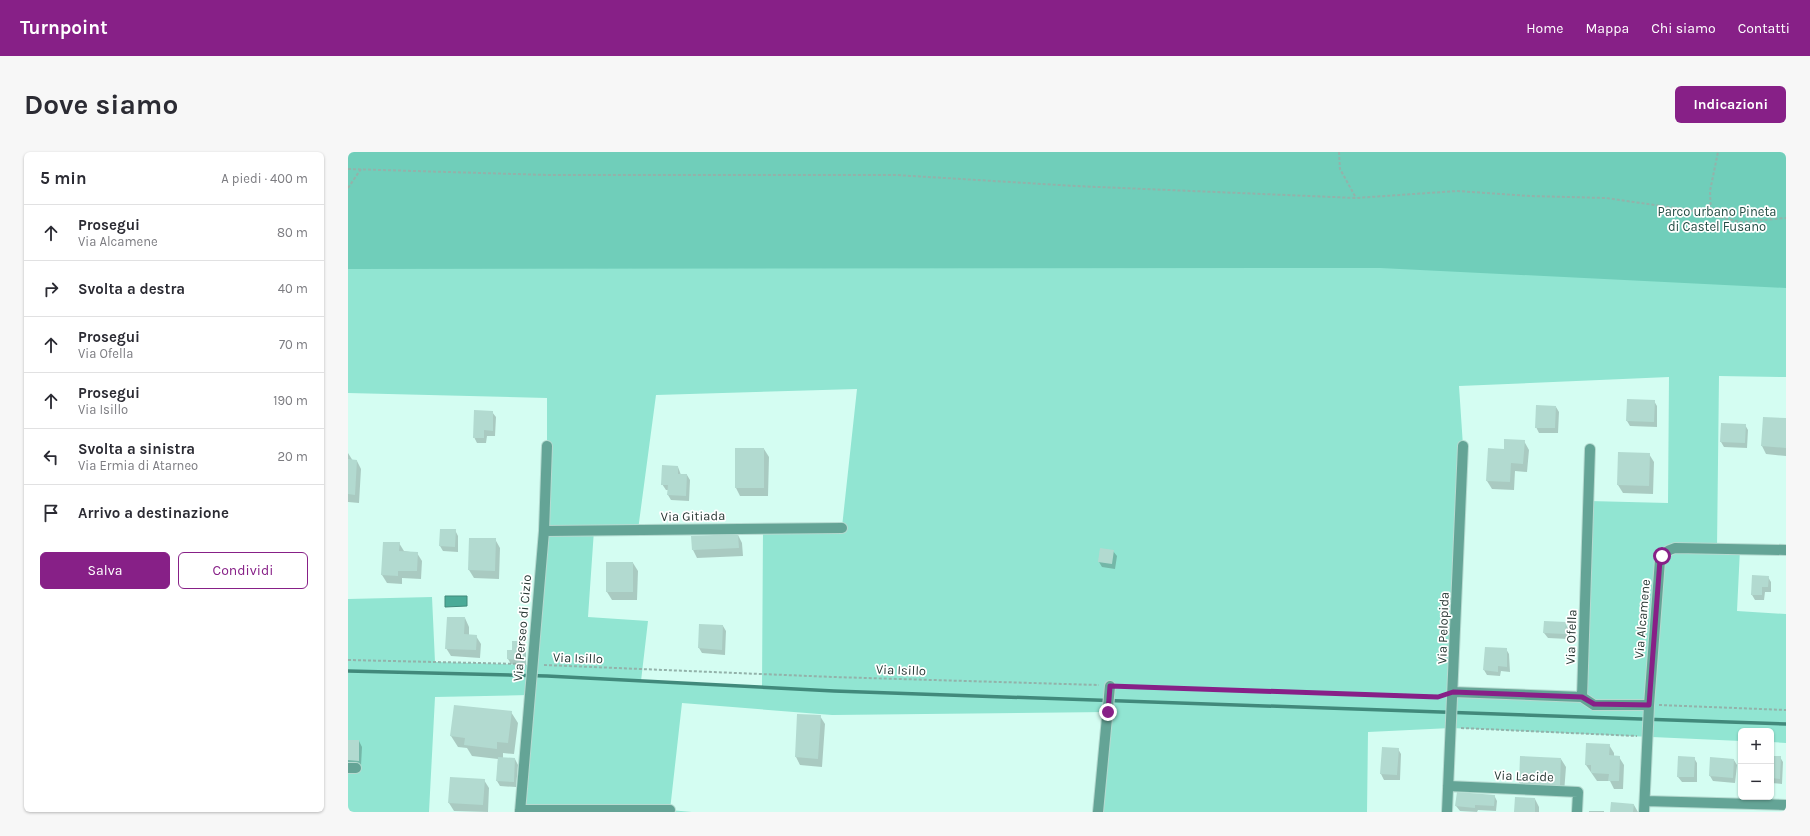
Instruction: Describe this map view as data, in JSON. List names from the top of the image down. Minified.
{"streets":{"street":["Via Gitiada","Via Alcamene","Via Perseo di Cizio","Via Pelopida","Via Ofella","Via Lacide"],"path":["Via Isillo"]},"crossings":[["Via Gitiada","Via Perseo di Cizio"],["Via Perseo di Cizio","Via Isillo"],["Via Pelopida","Via Isillo"],["Via Pelopida","Via Lacide"]],"parks":["Parco urbano Pineta di Castel Fusano"],"page":{"header":"Turnpoint","nav":["Home","Mappa","Chi siamo","Contatti"],"buttons":["Indicazioni",["Salva","Condividi"]],"title":"Dove siamo","heading":["5 min","A piedi · 400 m"],"list":[["Prosegui","Via Alcamene","80 m"],["Svolta a destra","40 m"],["Prosegui","Via Ofella","70 m"],["Prosegui","Via Isillo","190 m"],["Svolta a sinistra","Via Ermia di Atarneo","20 m"],"Arrivo a destinazione"],"map_buttons":["+","−"]}}
